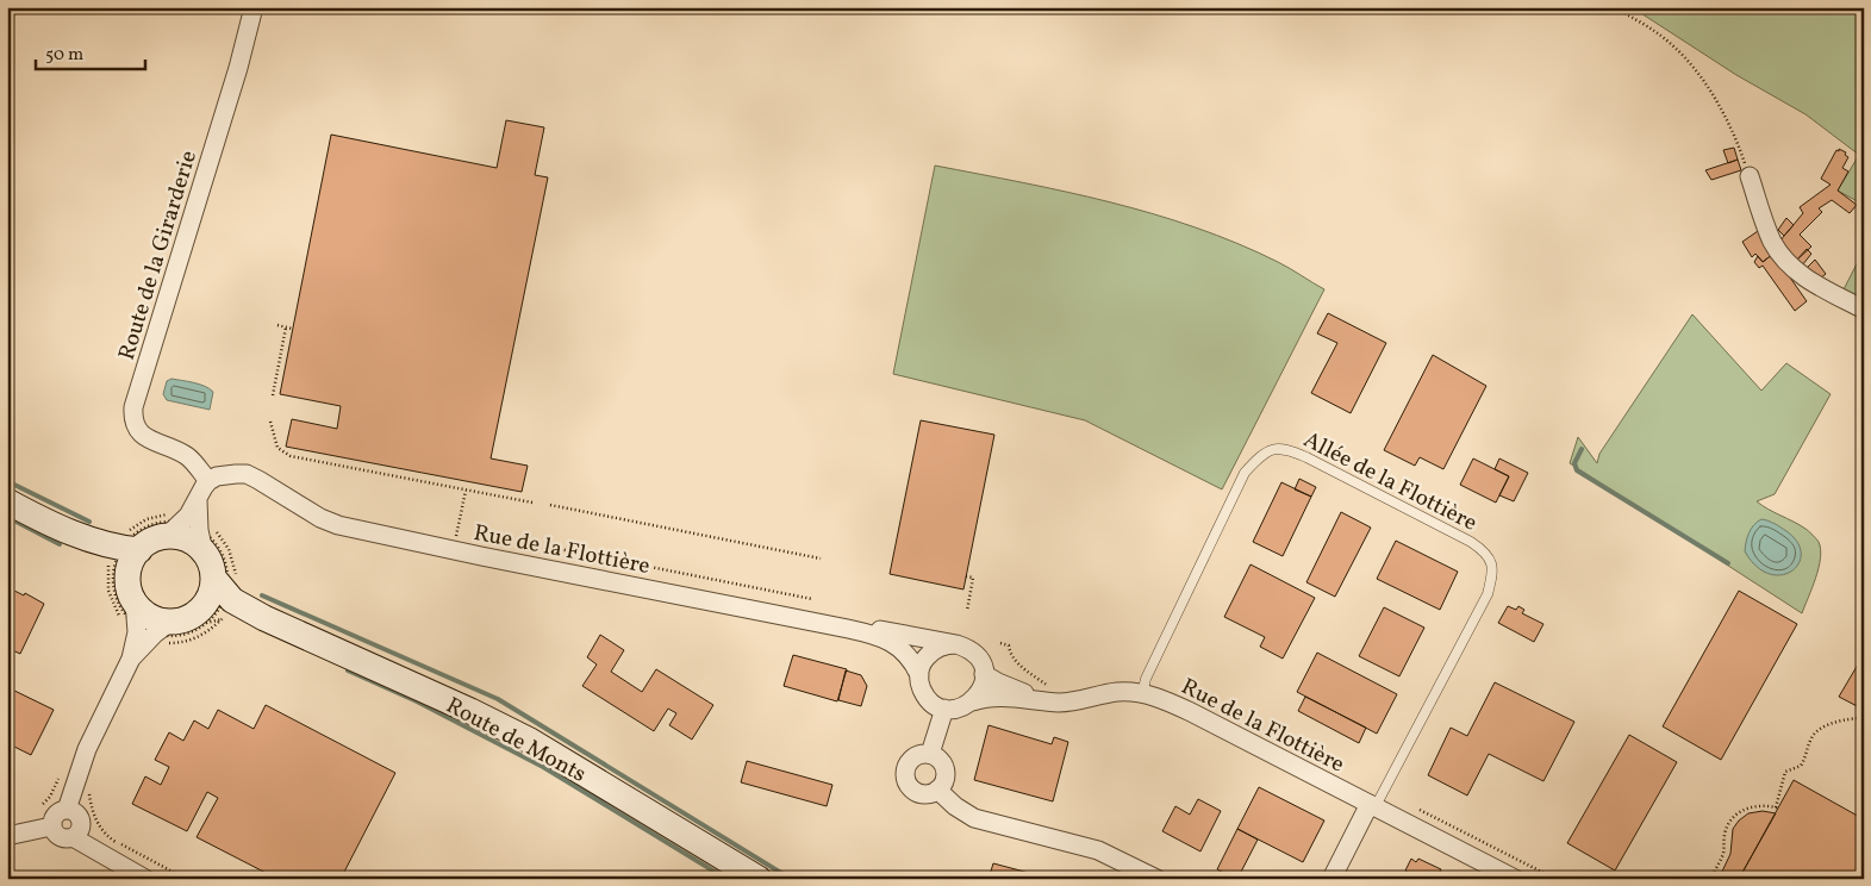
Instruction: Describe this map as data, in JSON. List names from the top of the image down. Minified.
{"streets":{"main road":["Route de Monts"],"street":["Route de la Girarderie","Rue de la Flottière"],"lane":["Allée de la Flottière"]},"crossings":[["Route de la Girarderie","Rue de la Flottière"],["Allée de la Flottière","Rue de la Flottière"]],"scale_bar":"50 m"}
